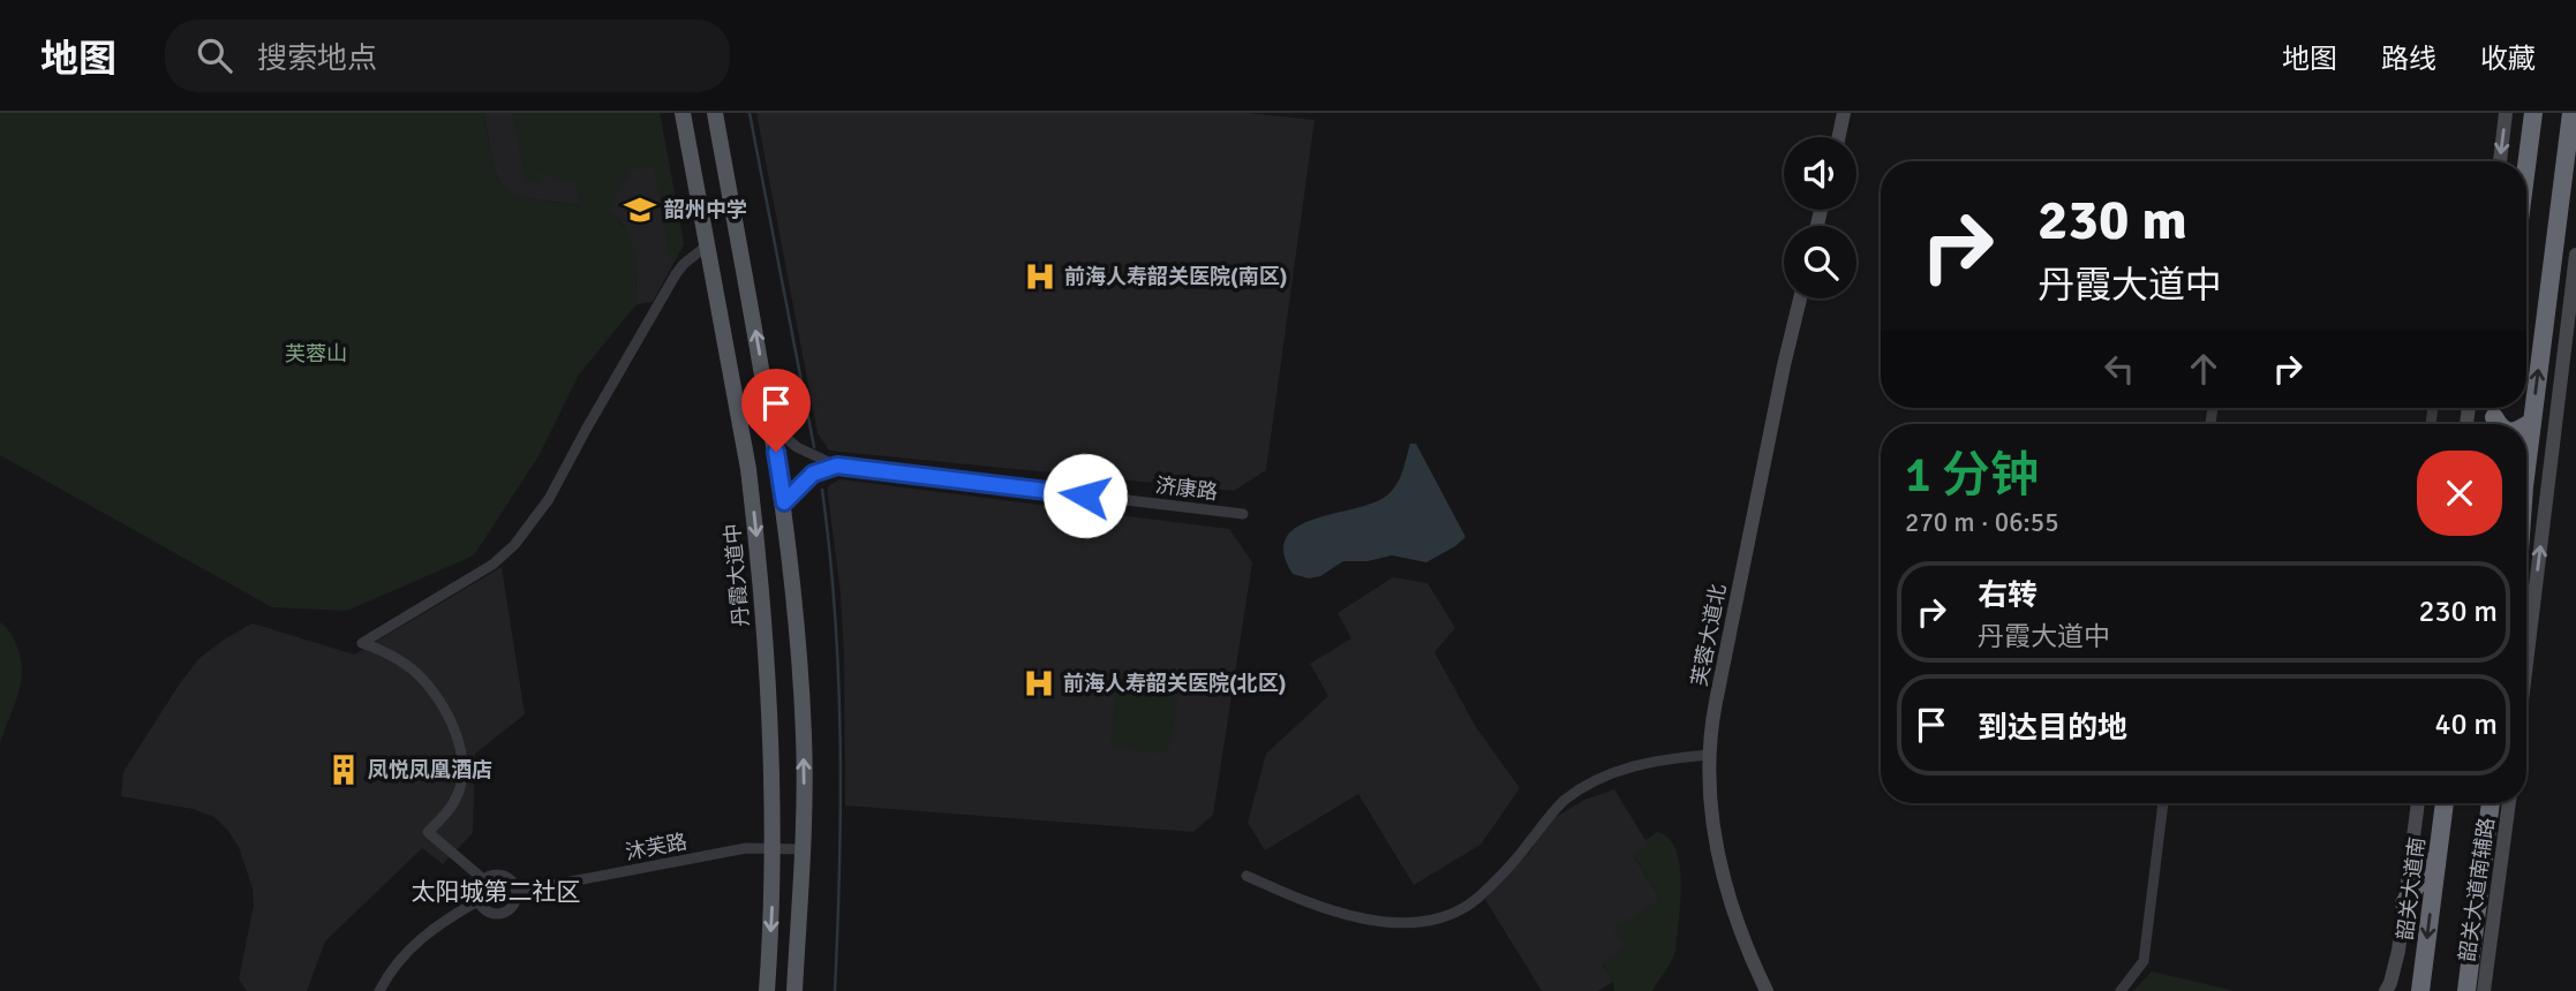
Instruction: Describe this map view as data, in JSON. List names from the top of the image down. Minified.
{"streets":{"highway":["韶关大道南"],"main road":["丹霞大道中"],"street":["济康路","芙蓉大道北","沐芙路","韶关大道南辅路"]},"crossings":[["丹霞大道中","沐芙路"]],"districts":["太阳城第二社区"],"parks":["芙蓉山"],"places":{"school or university":["韶州中学"],"hospital":["前海人寿韶关医院(南区)","前海人寿韶关医院(北区)"],"building":["凤悦凤凰酒店"]},"page":{"header":"地图","search":"搜索地点","nav":["地图","路线","收藏"],"turn":["230 m","丹霞大道中"],"heading":["1 分钟","270 m · 06:55"],"list":[{"name":"右转","note":"丹霞大道中","value":"230 m"},{"name":"到达目的地","value":"40 m"}]}}
